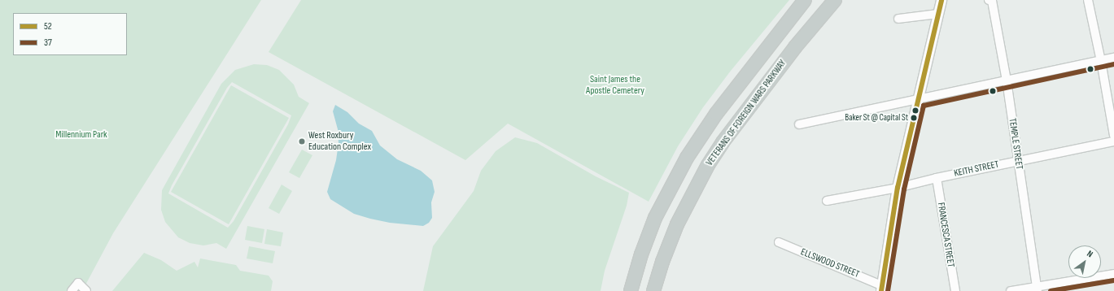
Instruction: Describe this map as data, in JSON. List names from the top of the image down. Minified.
{"streets":{"highway":["VETERANS OF FOREIGN WARS PARKWAY"],"street":["TEMPLE STREET","KEITH STREET","FRANCESCA STREET","ELLSWOOD STREET"]},"crossings":[["TEMPLE STREET","KEITH STREET"],["KEITH STREET","FRANCESCA STREET"]],"parks":["Saint James the Apostle Cemetery","Millennium Park"],"places":["Baker St @ Capital St","West Roxbury Education Complex"],"lines":["transit line 52","transit line 37"],"legend":["52","37"],"north":"top right"}
